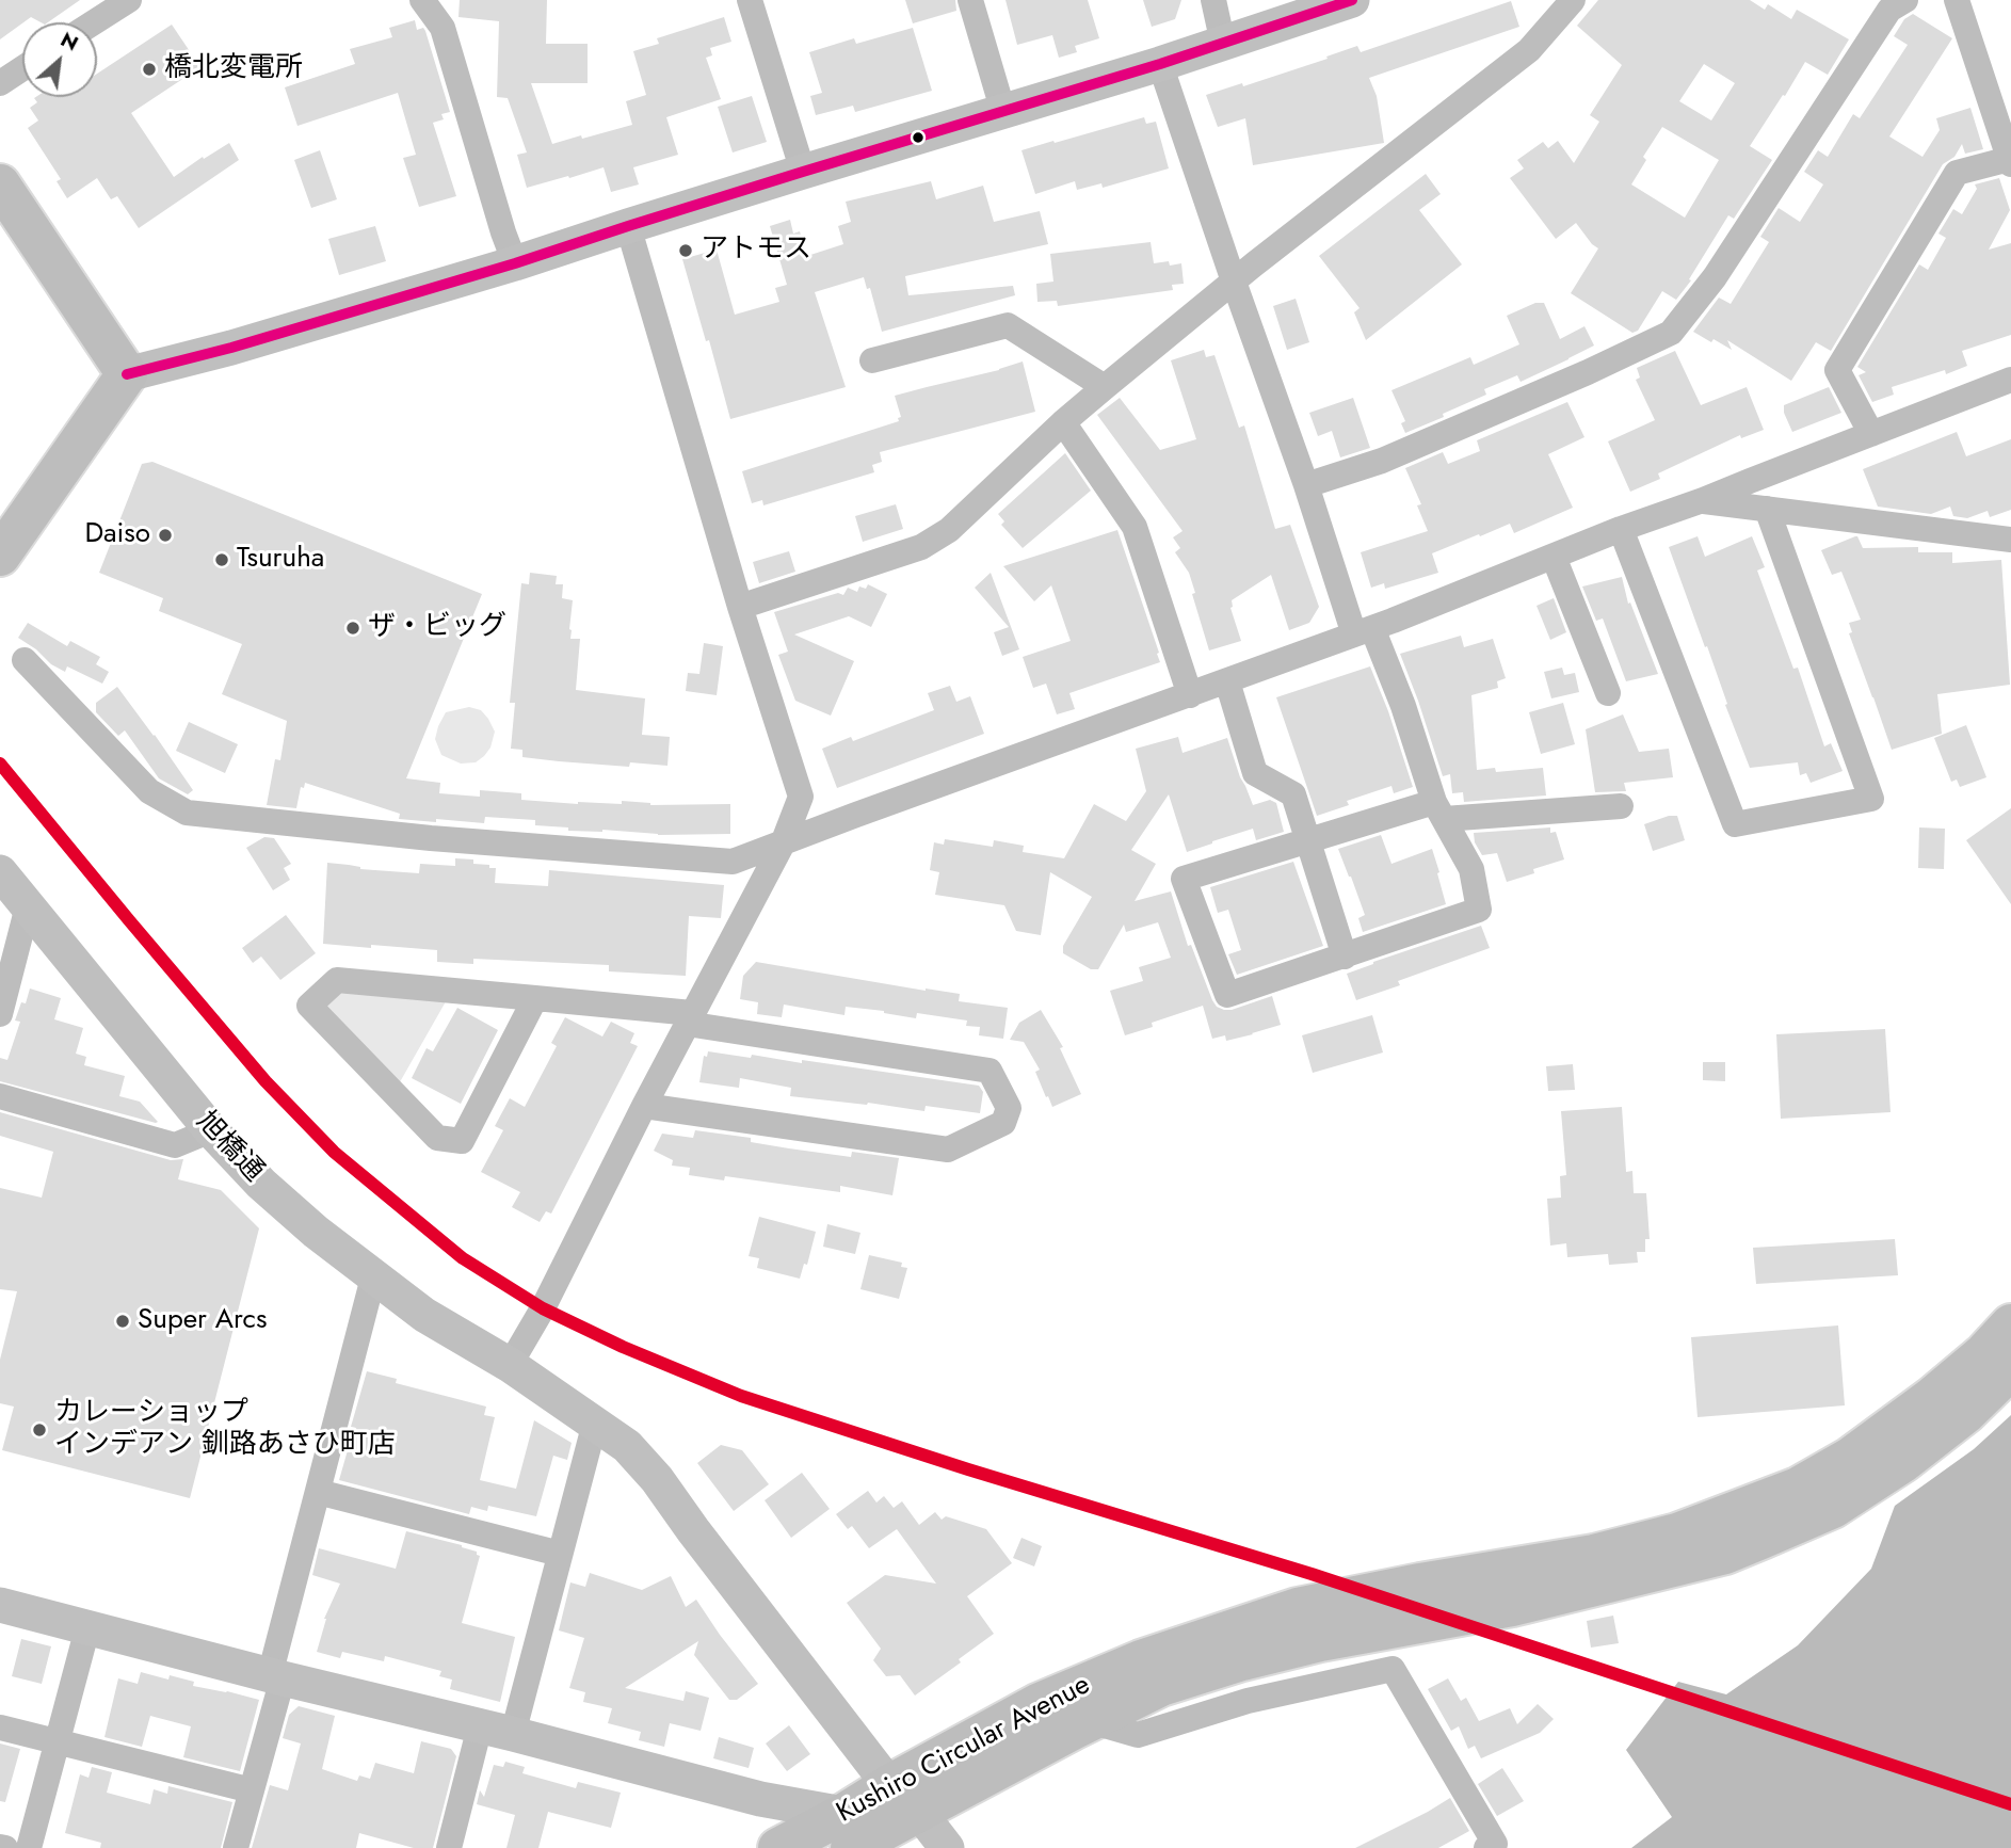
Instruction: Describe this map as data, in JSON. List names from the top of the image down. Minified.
{"streets":{"main road":["Kushiro Circular Avenue"],"street":["旭橋通"]},"crossings":[["旭橋通","Kushiro Circular Avenue"]],"places":["橋北変電所","アトモス","Daiso","Tsuruha","ザ・ビッグ","Super Arcs","カレーショップ インデアン 釧路あさひ町店"],"north":"top right"}
